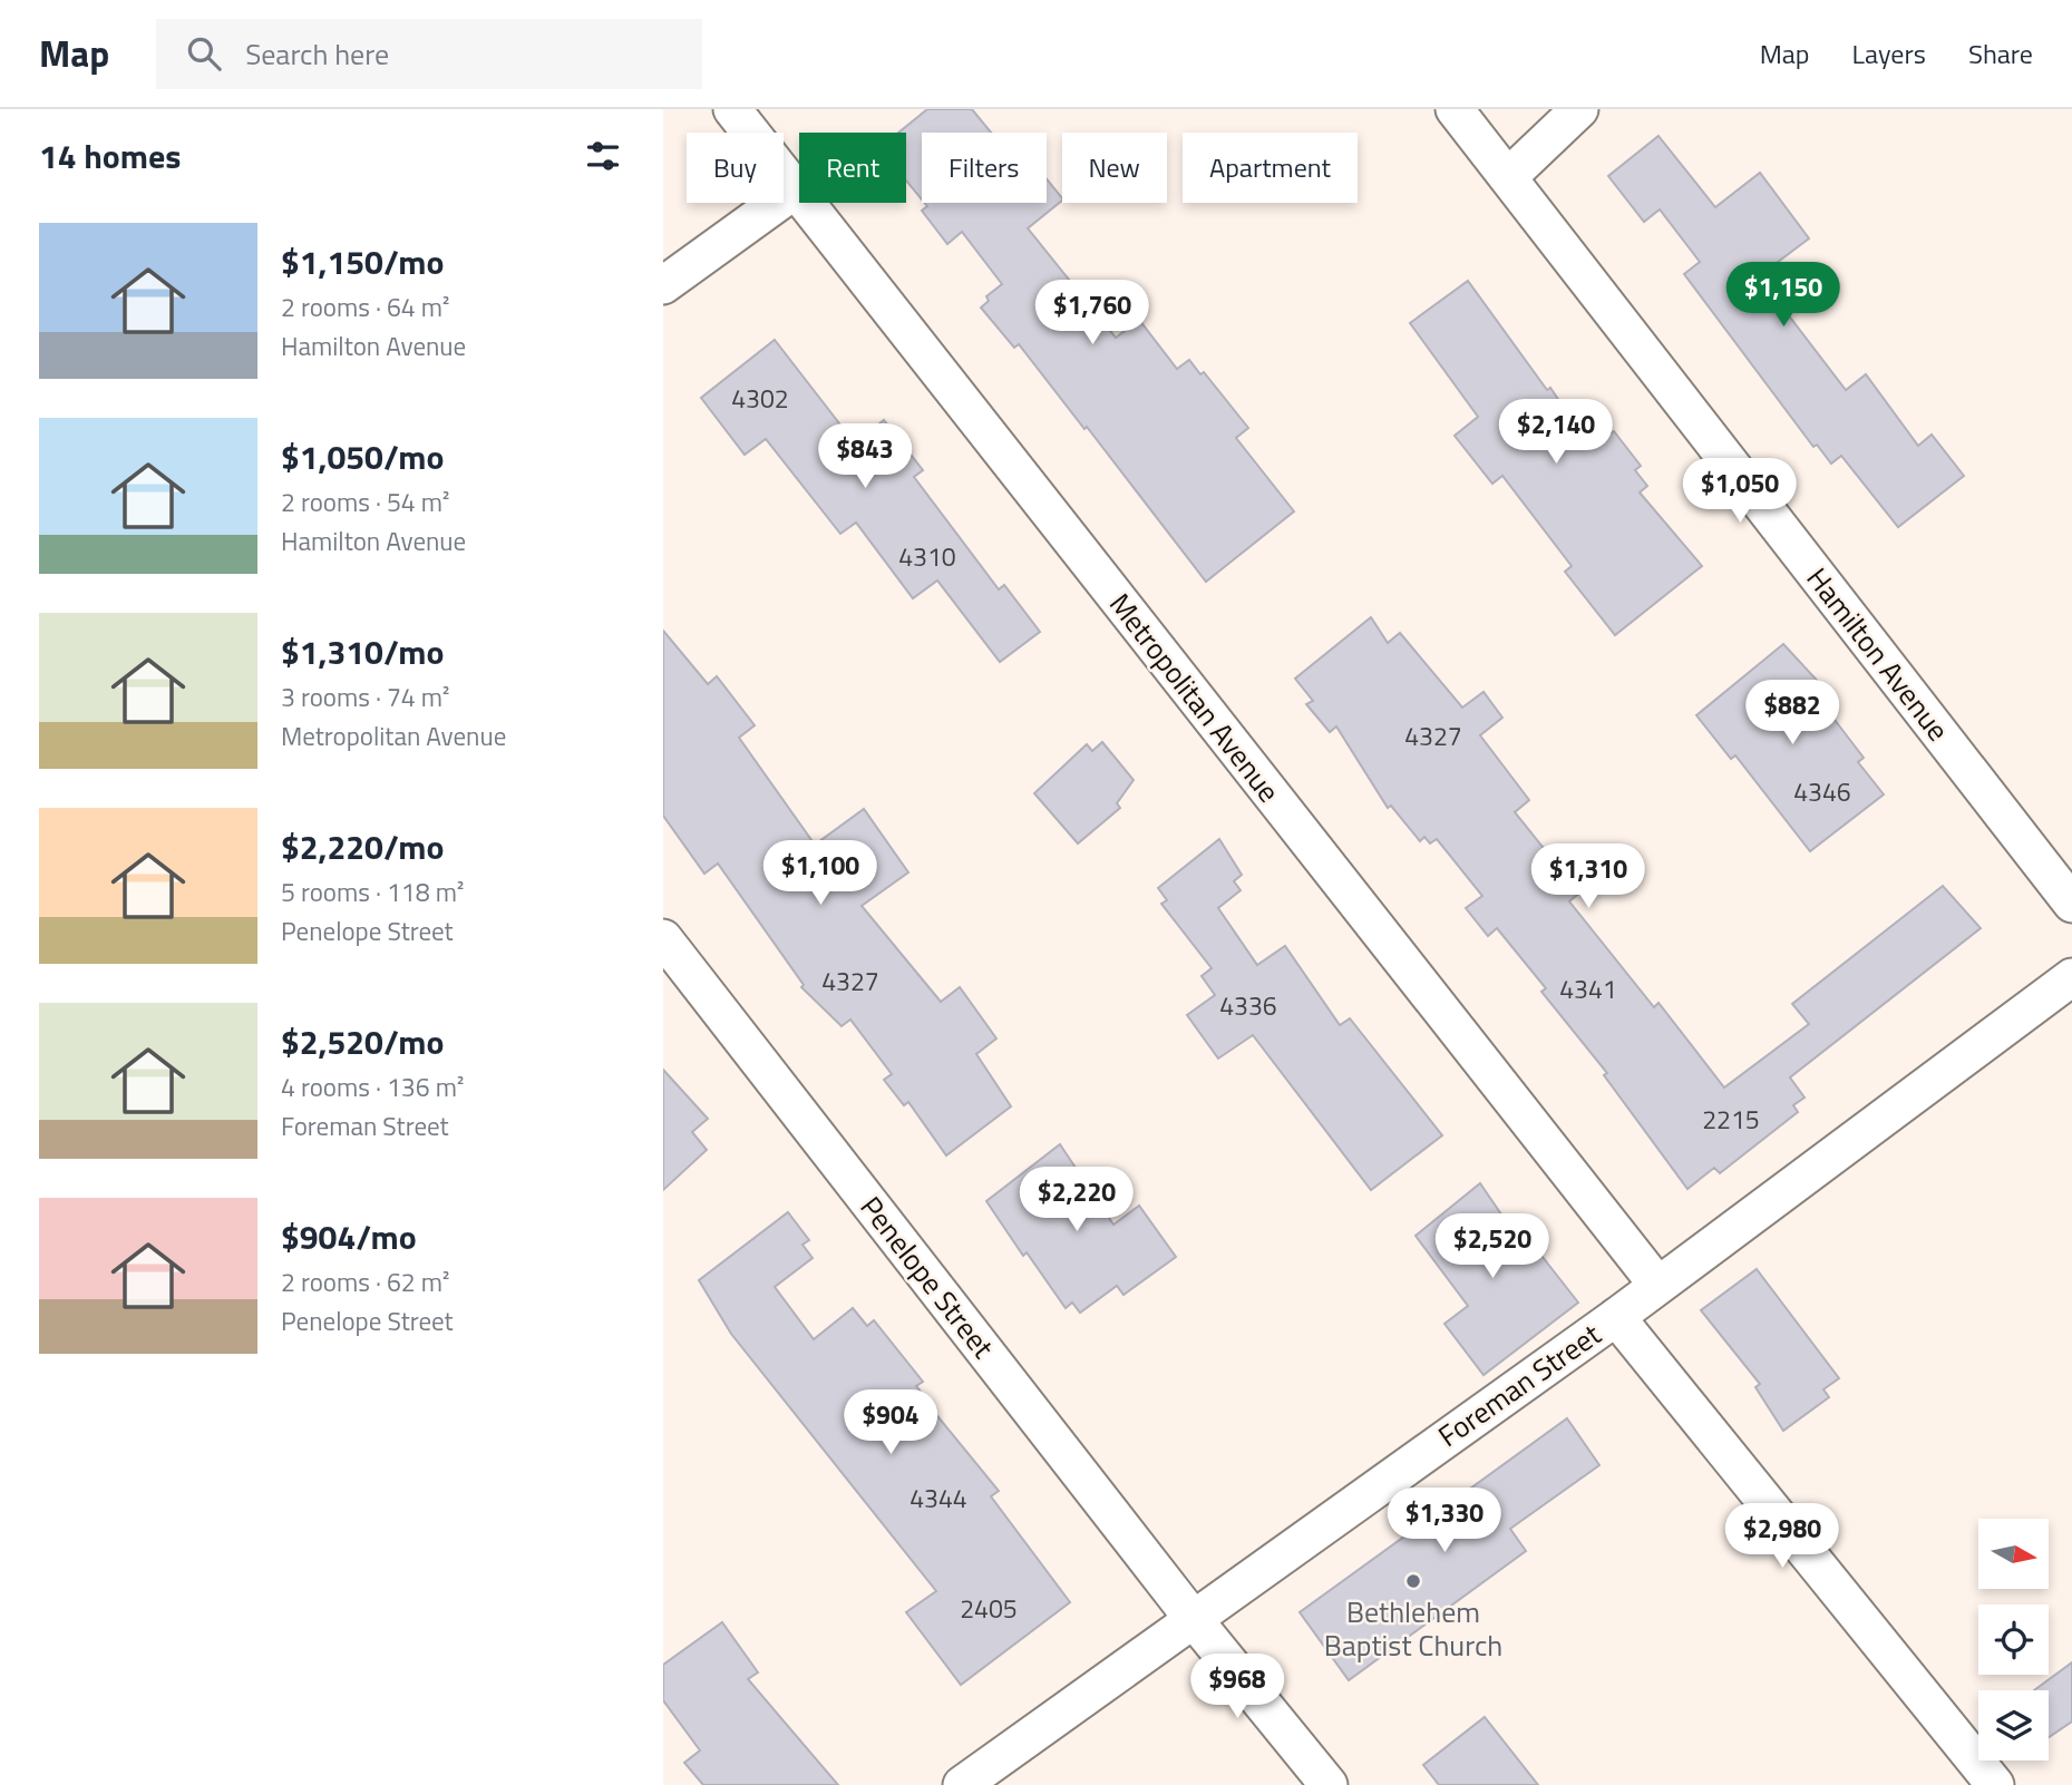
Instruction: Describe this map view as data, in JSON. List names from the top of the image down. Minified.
{"streets":{"street":["Hamilton Avenue","Metropolitan Avenue","Penelope Street","Foreman Street"]},"crossings":[["Metropolitan Avenue","Foreman Street"],["Penelope Street","Foreman Street"]],"places":["Bethlehem Baptist Church"],"house_numbers":["4302","4310","4327","4346","4327","4341","4336","2215","4344","2405"],"north":"right","page":{"header":"Map","search":"Search here","nav":["Map","Layers","Share"],"heading":"14 homes","chip":["Buy","Rent","Filters","New","Apartment"],"list":[{"name":"$1,150/mo","note":"2 rooms · 64 m² · Hamilton Avenue"},{"name":"$1,050/mo","note":"2 rooms · 54 m² · Hamilton Avenue"},{"name":"$1,310/mo","note":"3 rooms · 74 m² · Metropolitan Avenue"},{"name":"$2,220/mo","note":"5 rooms · 118 m² · Penelope Street"},{"name":"$2,520/mo","note":"4 rooms · 136 m² · Foreman Street"},{"name":"$904/mo","note":"2 rooms · 62 m² · Penelope Street"}],"price":["$1,150","$1,760","$2,140","$843","$1,050","$882","$1,100","$1,310","$2,220","$2,520","$904","$1,330","$2,980","$968"]}}
